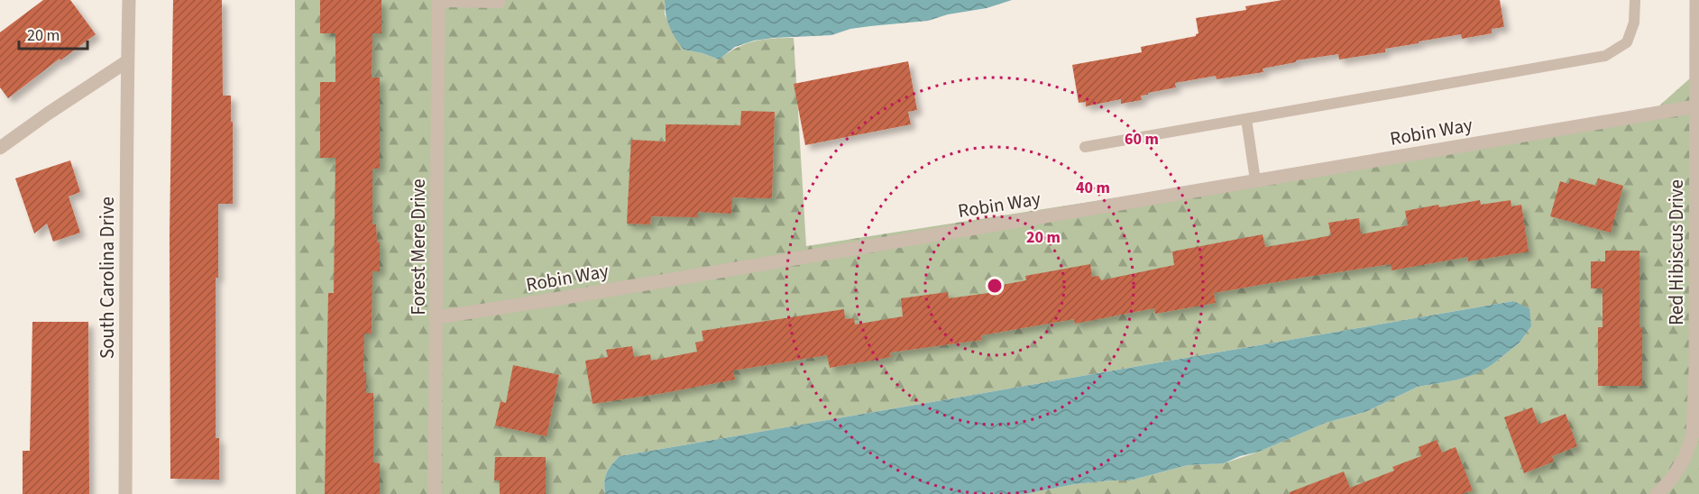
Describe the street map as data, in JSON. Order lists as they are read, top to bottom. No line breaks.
{"streets":{"street":["Robin Way","Forest Mere Drive","Red Hibiscus Drive","South Carolina Drive"]},"crossings":[["Robin Way","Forest Mere Drive"],["Robin Way","Red Hibiscus Drive"]],"scale_bar":"20 m","rings":["60 m","40 m","20 m"]}
